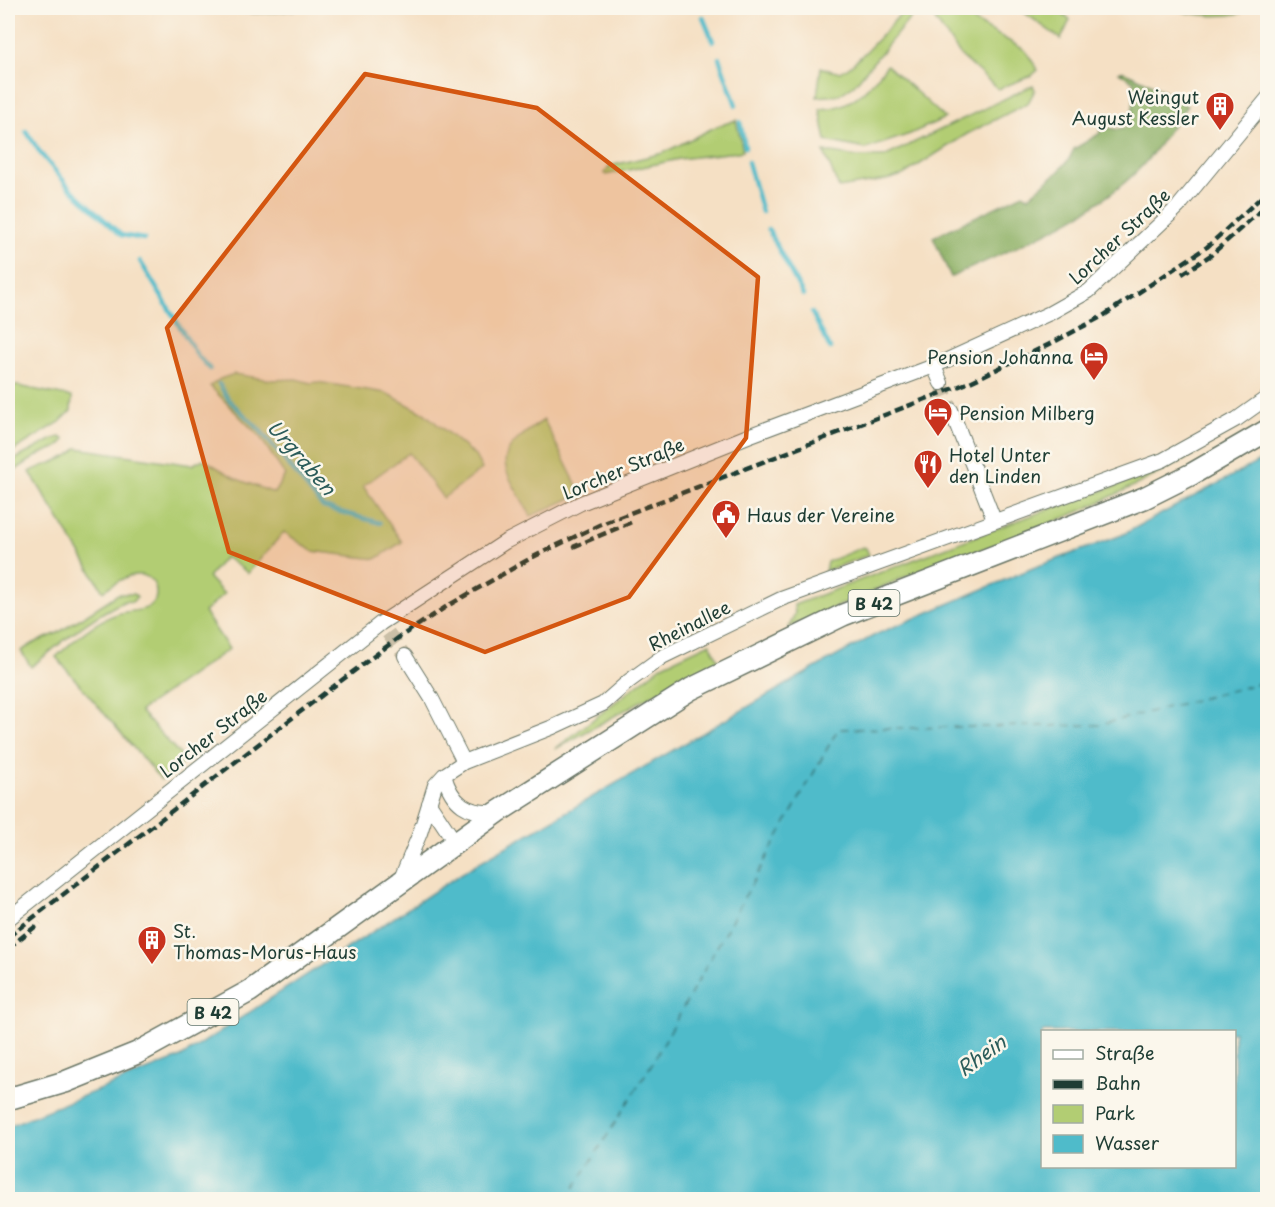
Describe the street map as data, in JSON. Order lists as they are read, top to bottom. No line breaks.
{"streets":{"main road":["B 42"],"street":["Lorcher Straße","Rheinallee"]},"crossings":[["B 42","Rheinallee"]],"water":["Urgraben","Rhein"],"places":{"building":["Weingut August Kessler","St. Thomas-Morus-Haus"],"hotel":["Pension Johanna","Pension Milberg"],"restaurant":["Hotel Unter den Linden"],"public building":["Haus der Vereine"]},"legend":["Straße","Bahn","Park","Wasser"]}
